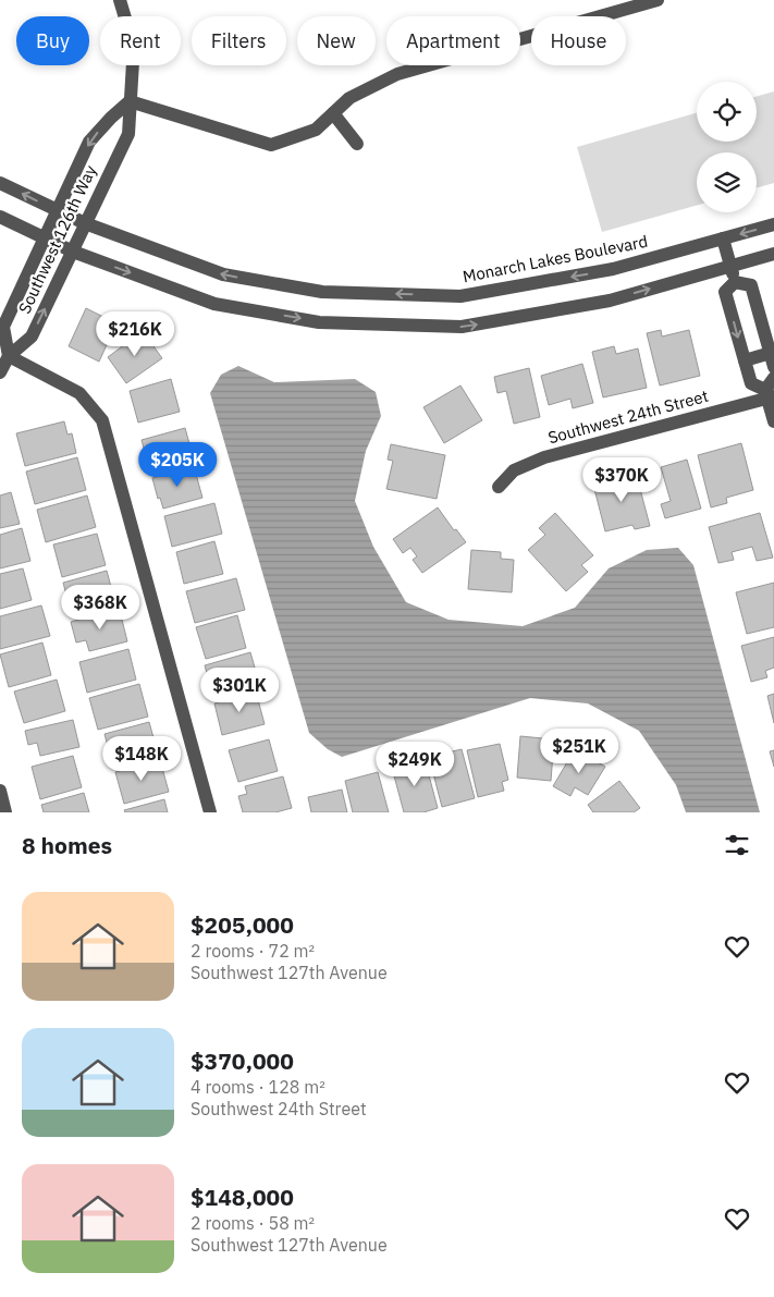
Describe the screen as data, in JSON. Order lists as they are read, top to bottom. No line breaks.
{"streets":{"street":["Southwest 126th Way","Monarch Lakes Boulevard","Southwest 24th Street"]},"crossings":[["Southwest 126th Way","Monarch Lakes Boulevard"]],"page":{"chip":["Buy","Rent","Filters","New","Apartment","House"],"price":["$216K","$205K","$370K","$368K","$301K","$251K","$148K","$249K"],"heading":"8 homes","list":[{"name":"$205,000","note":"2 rooms · 72 m² · Southwest 127th Avenue"},{"name":"$370,000","note":"4 rooms · 128 m² · Southwest 24th Street"},{"name":"$148,000","note":"2 rooms · 58 m² · Southwest 127th Avenue"}]}}
